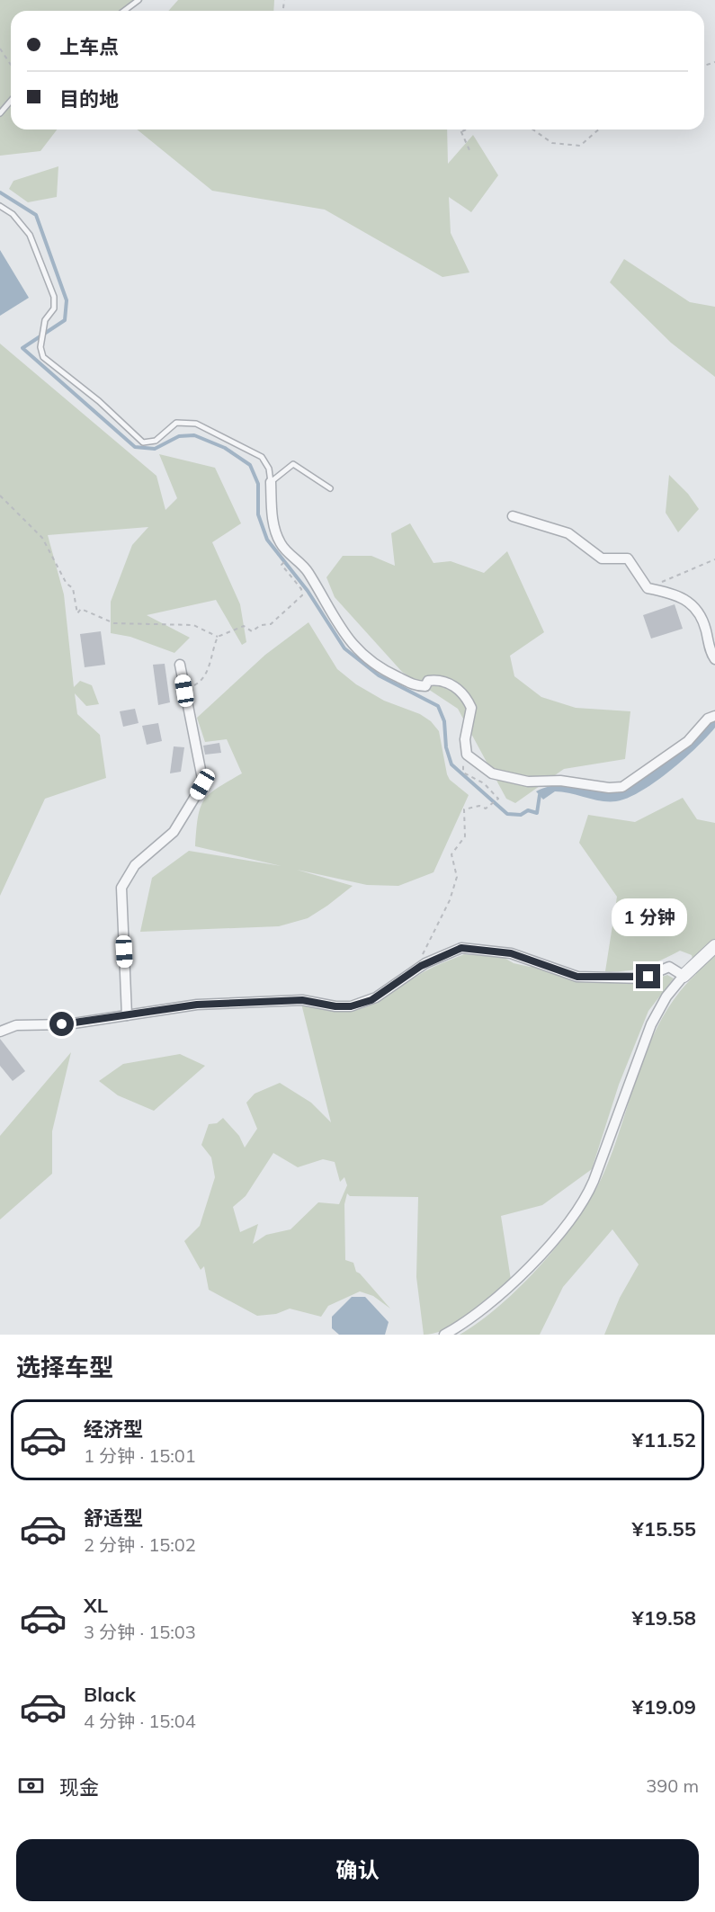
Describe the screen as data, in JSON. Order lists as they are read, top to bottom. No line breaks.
{"page":{"banner":["上车点","目的地"],"bubble":"1 分钟","heading":"选择车型","list":[{"name":"经济型","note":"1 分钟 · 15:01","value":"¥11.52"},{"name":"舒适型","note":"2 分钟 · 15:02","value":"¥15.55"},{"name":"XL","note":"3 分钟 · 15:03","value":"¥19.58"},{"name":"Black","note":"4 分钟 · 15:04","value":"¥19.09"}],"pay":["现金","390 m"],"buttons":"确认"}}
